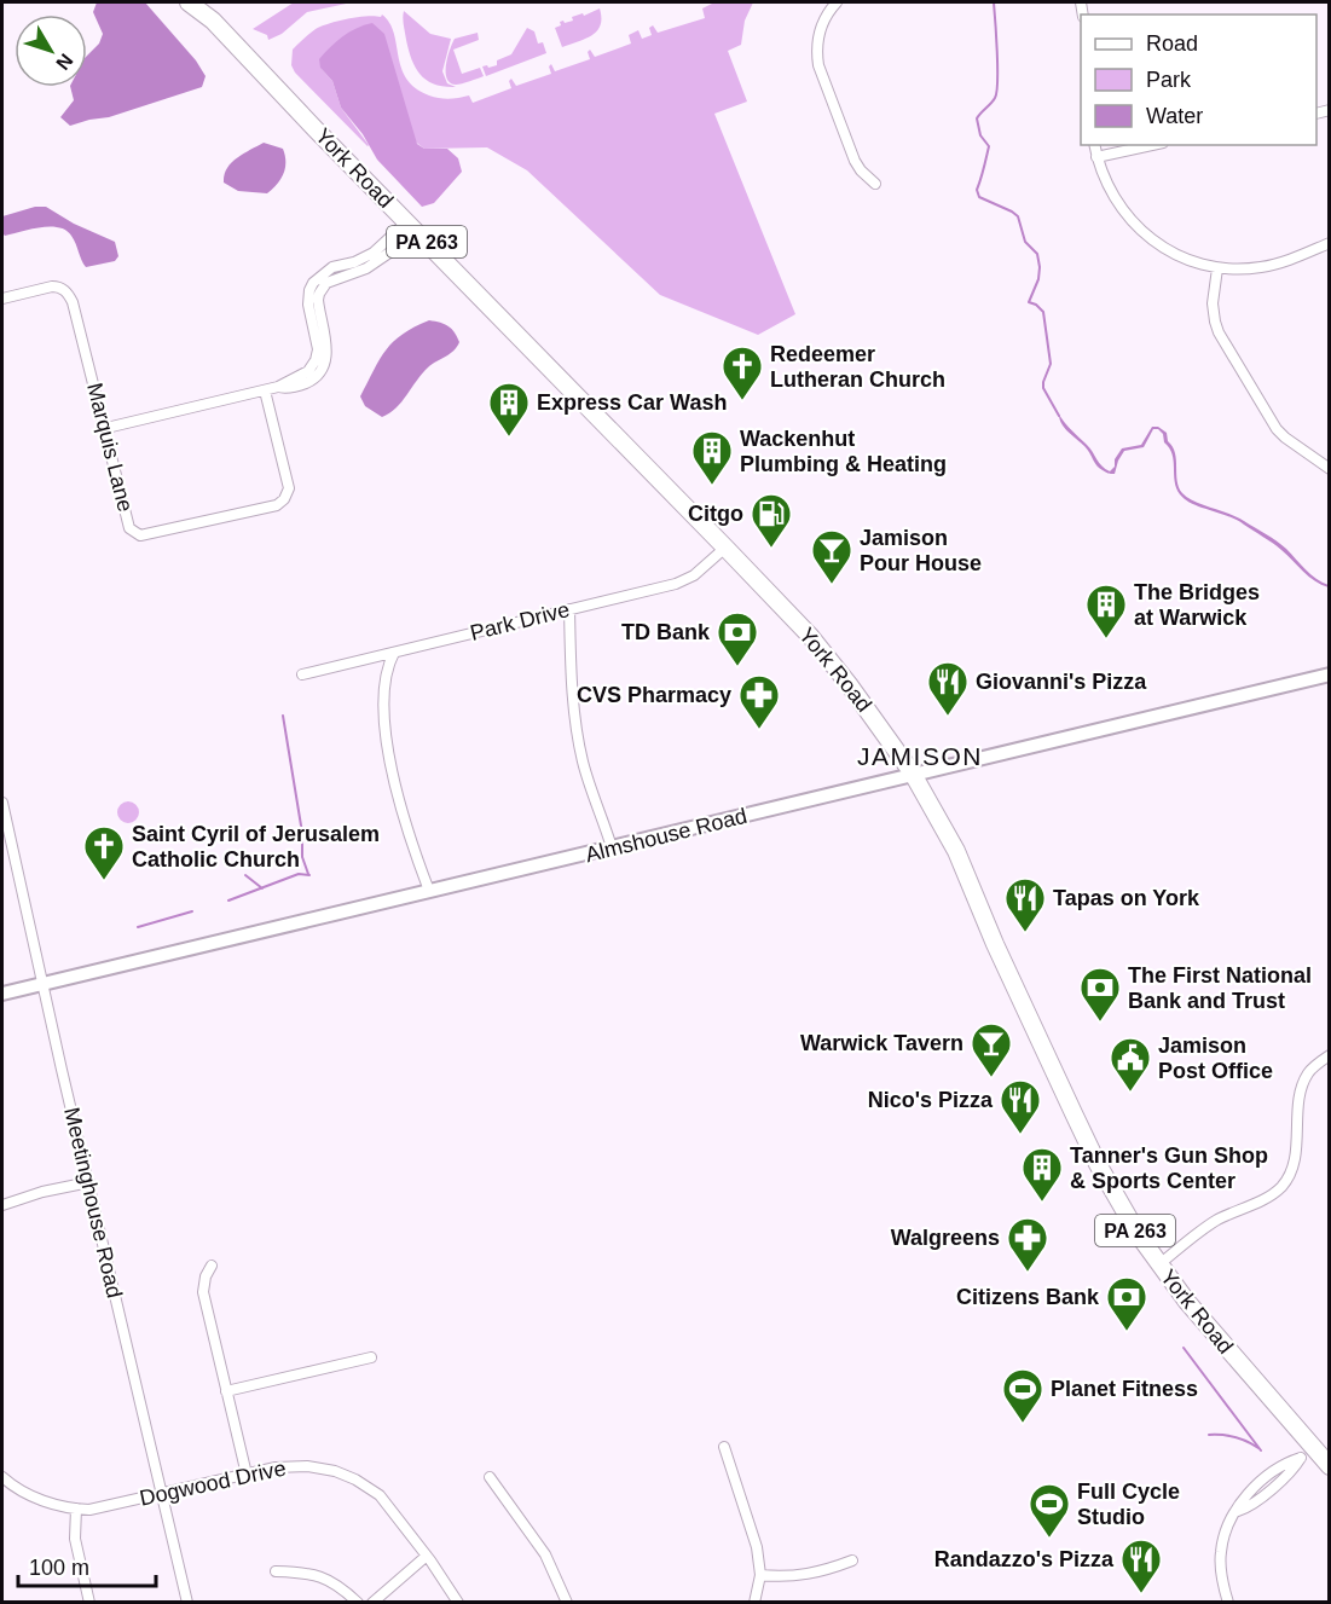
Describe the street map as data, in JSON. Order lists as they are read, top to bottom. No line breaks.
{"streets":{"highway":["York Road","PA 263"],"main road":["Almshouse Road"],"street":["Marquis Lane","Park Drive","Meetinghouse Road","Dogwood Drive"]},"crossings":[["York Road","Park Drive"],["York Road","Almshouse Road"],["Almshouse Road","Meetinghouse Road"],["Meetinghouse Road","Dogwood Drive"]],"districts":["JAMISON"],"places":{"church":["Redeemer Lutheran Church","Saint Cyril of Jerusalem Catholic Church"],"building":["Express Car Wash","Wackenhut Plumbing & Heating","The Bridges at Warwick","Tanner's Gun Shop & Sports Center"],"fuel station":["Citgo"],"bar":["Jamison Pour House","Warwick Tavern"],"bank":["TD Bank","The First National Bank and Trust","Citizens Bank"],"restaurant":["Giovanni's Pizza","Tapas on York","Nico's Pizza","Randazzo's Pizza"],"pharmacy":["CVS Pharmacy","Walgreens"],"public building":["Jamison Post Office"],"sports":["Planet Fitness","Full Cycle Studio"]},"legend":["Road","Park","Water"],"scale_bar":"100 m","north":"bottom right"}
